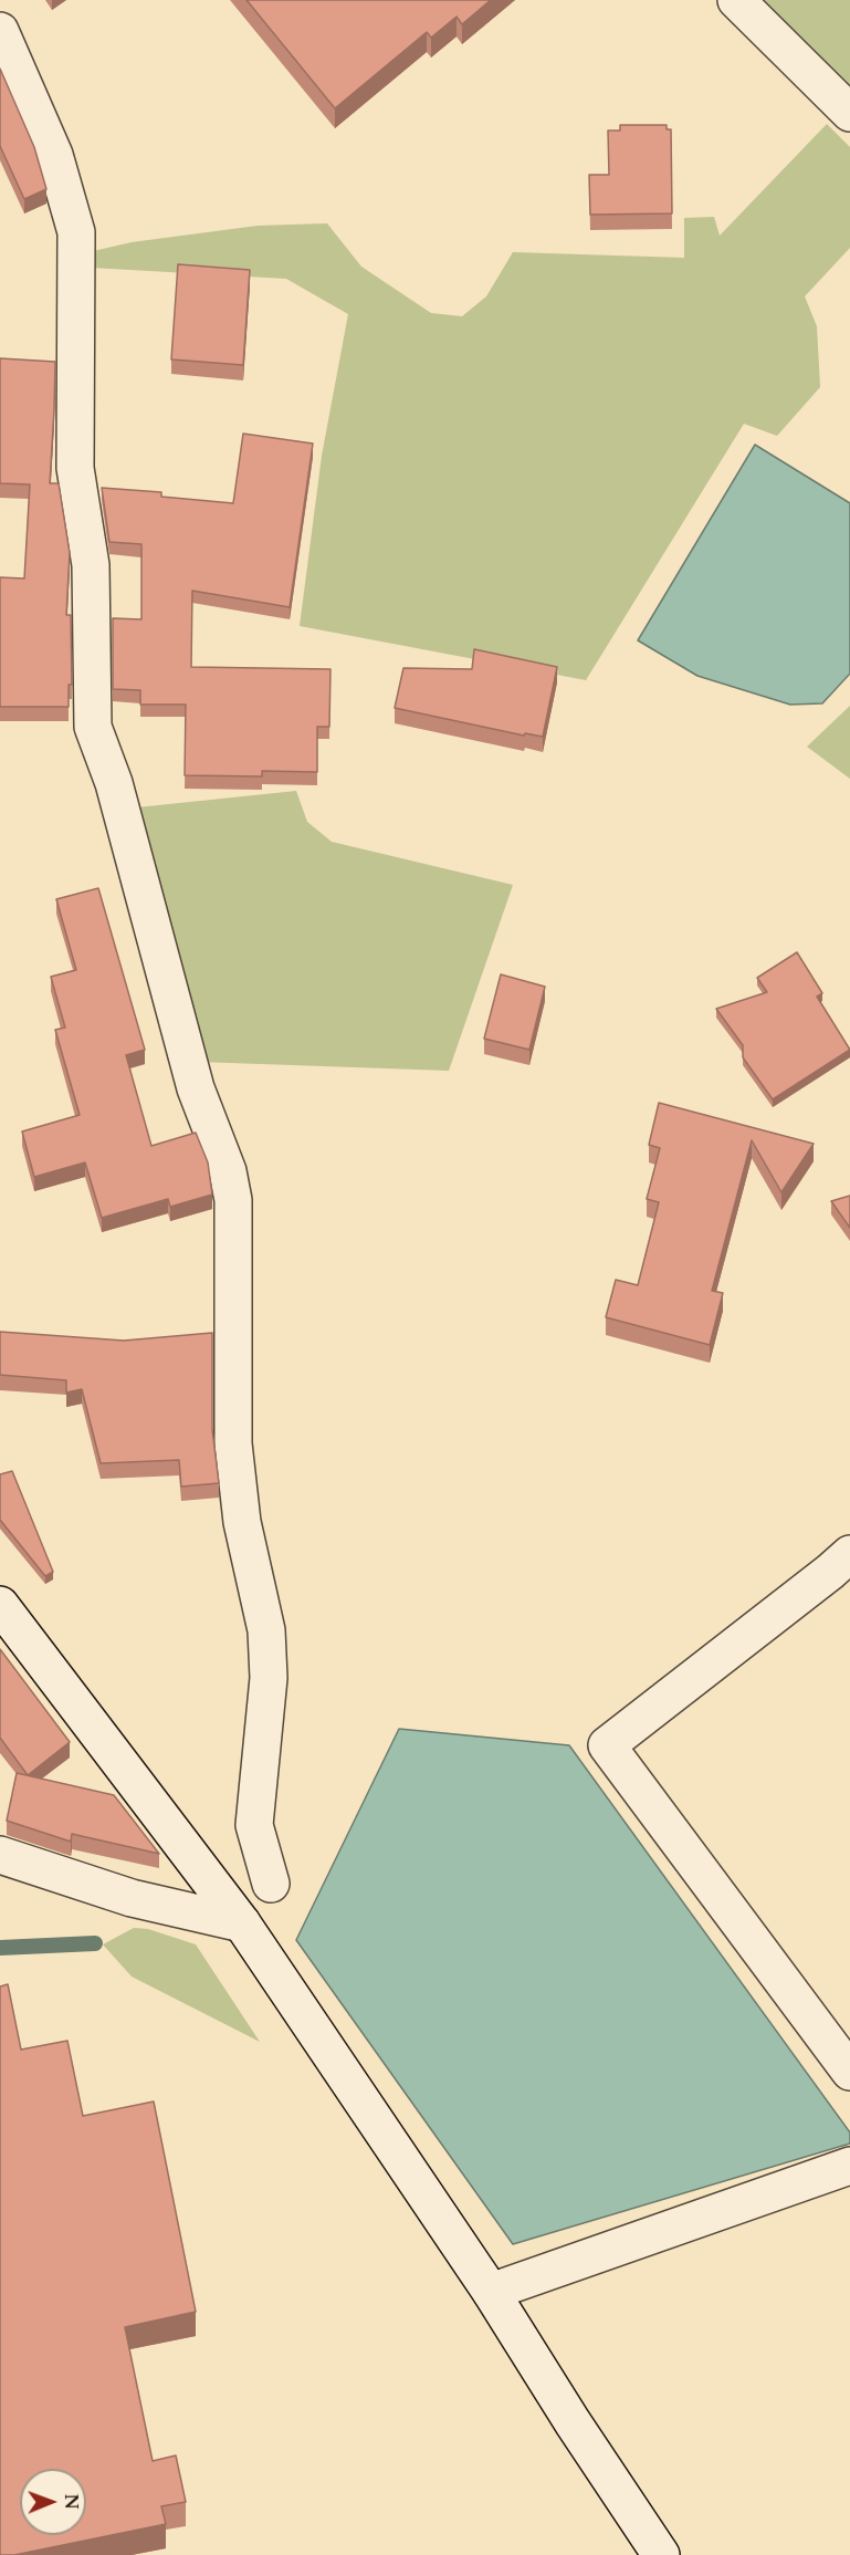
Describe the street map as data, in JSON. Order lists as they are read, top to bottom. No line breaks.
{"north":"right"}
